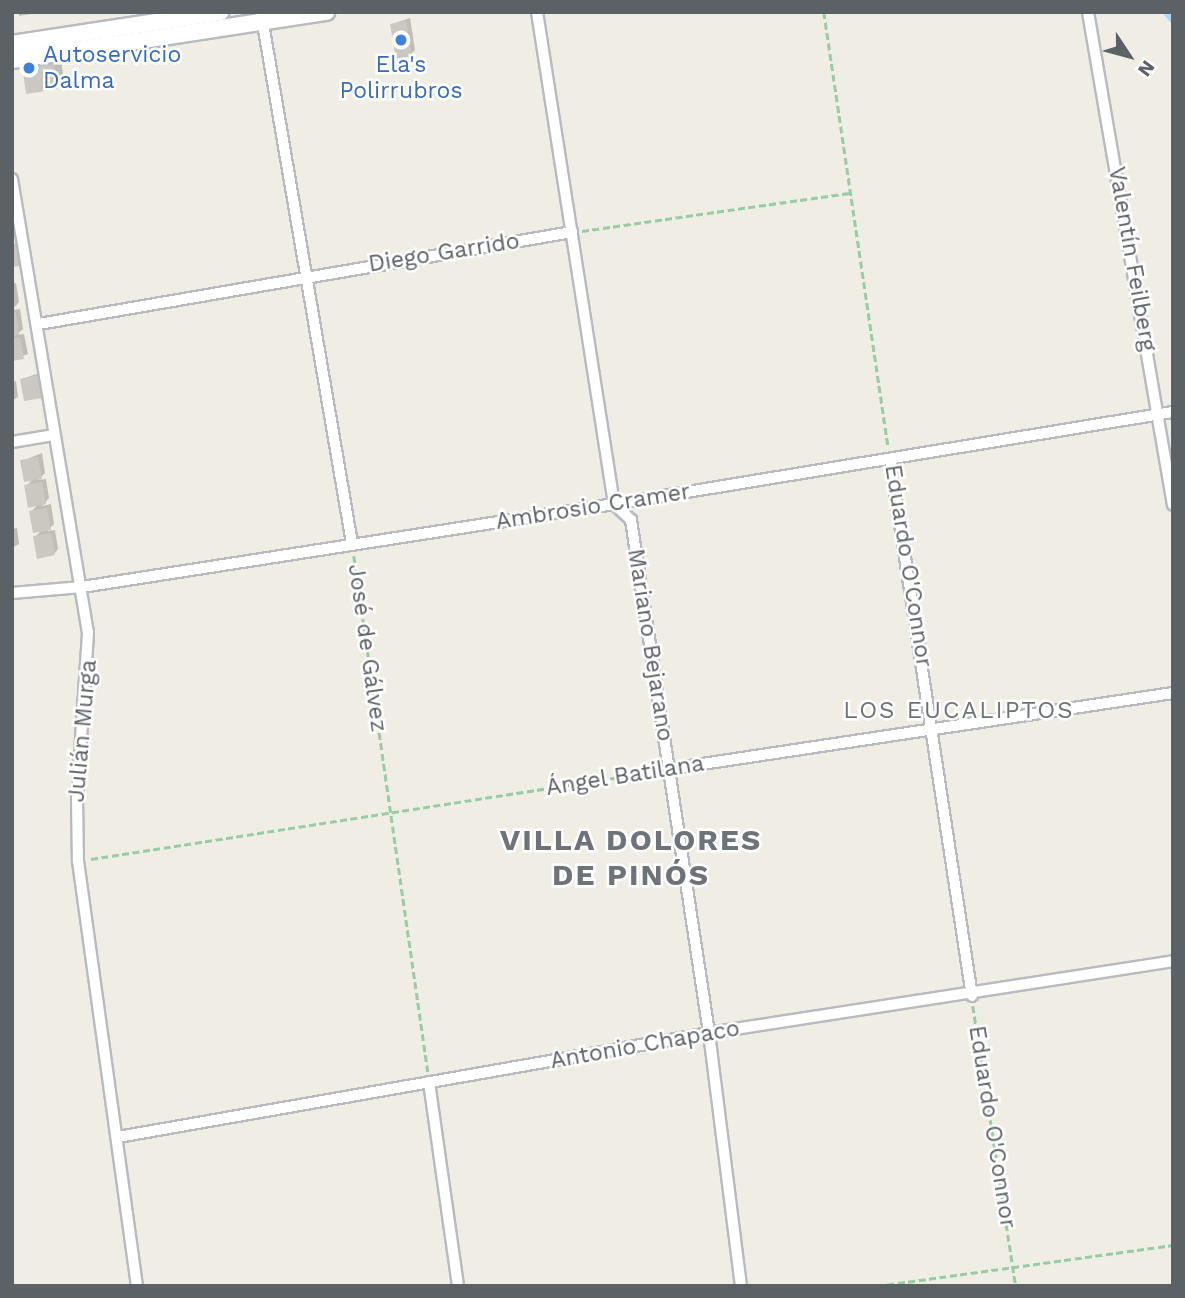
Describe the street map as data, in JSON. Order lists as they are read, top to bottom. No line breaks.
{"streets":{"street":["Diego Garrido","Valentín Feilberg","Ambrosio Cramer","Eduardo O'Connor","Mariano Bejarano","José de Gálvez","Julián Murga","Ángel Batilana","Antonio Chapaco"]},"crossings":[["Diego Garrido","Mariano Bejarano"],["Diego Garrido","José de Gálvez"],["Diego Garrido","Julián Murga"],["Valentín Feilberg","Ambrosio Cramer"],["Ambrosio Cramer","Eduardo O'Connor"],["Ambrosio Cramer","Mariano Bejarano"],["Ambrosio Cramer","José de Gálvez"],["Ambrosio Cramer","Julián Murga"],["Eduardo O'Connor","Ángel Batilana"],["Eduardo O'Connor","Antonio Chapaco"],["Mariano Bejarano","Ángel Batilana"],["Mariano Bejarano","Antonio Chapaco"],["José de Gálvez","Ángel Batilana"],["José de Gálvez","Antonio Chapaco"],["Julián Murga","Ángel Batilana"],["Julián Murga","Antonio Chapaco"]],"districts":["LOS EUCALIPTOS","VILLA DOLORES DE PINÓS"],"places":["Ela's Polirrubros","Autoservicio Dalma"],"north":"bottom right"}
